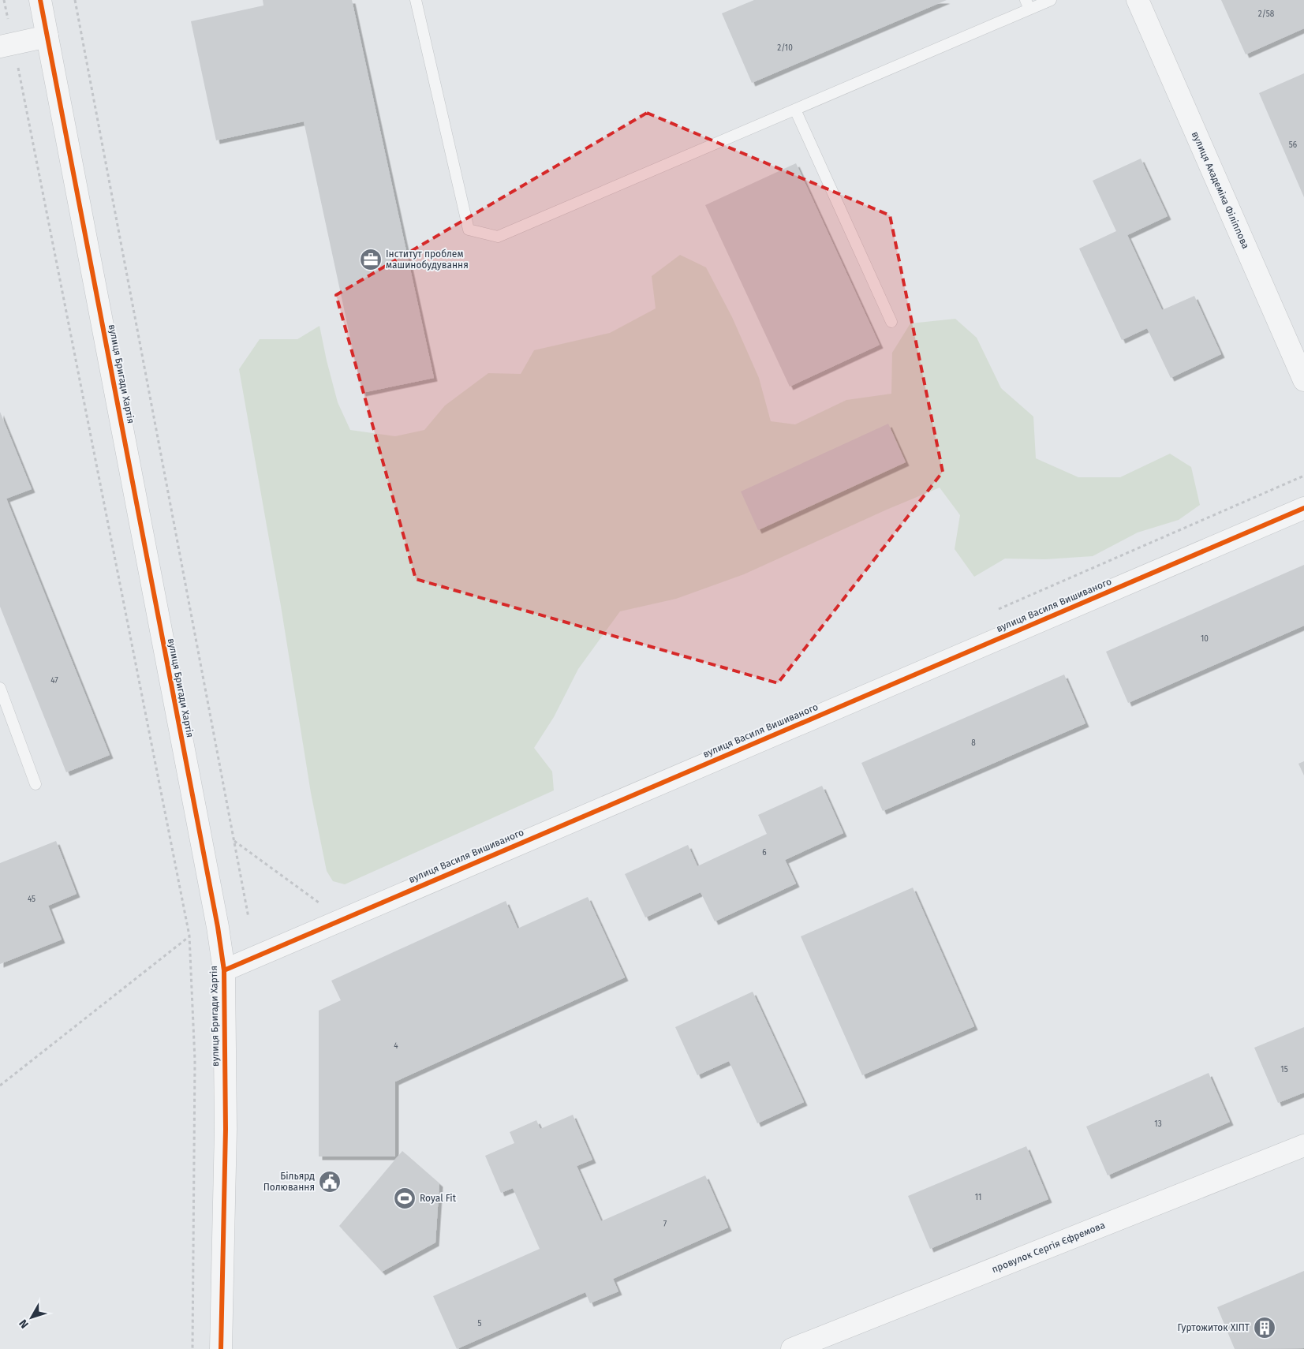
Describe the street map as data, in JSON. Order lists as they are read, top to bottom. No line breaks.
{"streets":{"street":["вулиця Академіка Філіппова","вулиця Бригади Хартія","вулиця Василя Вишиваного","провулок Сергія Єфремова"]},"crossings":[["вулиця Бригади Хартія","вулиця Василя Вишиваного"]],"places":{"office":["Інститут проблем машинобудування"],"public building":["Більярд Полювання"],"sports":["Royal Fit"],"building":["Гуртожиток ХІПТ"]},"house_numbers":["2/58","2/10","56","10","47","8","6","45","4","15","13","11","7","5"],"north":"bottom left"}
